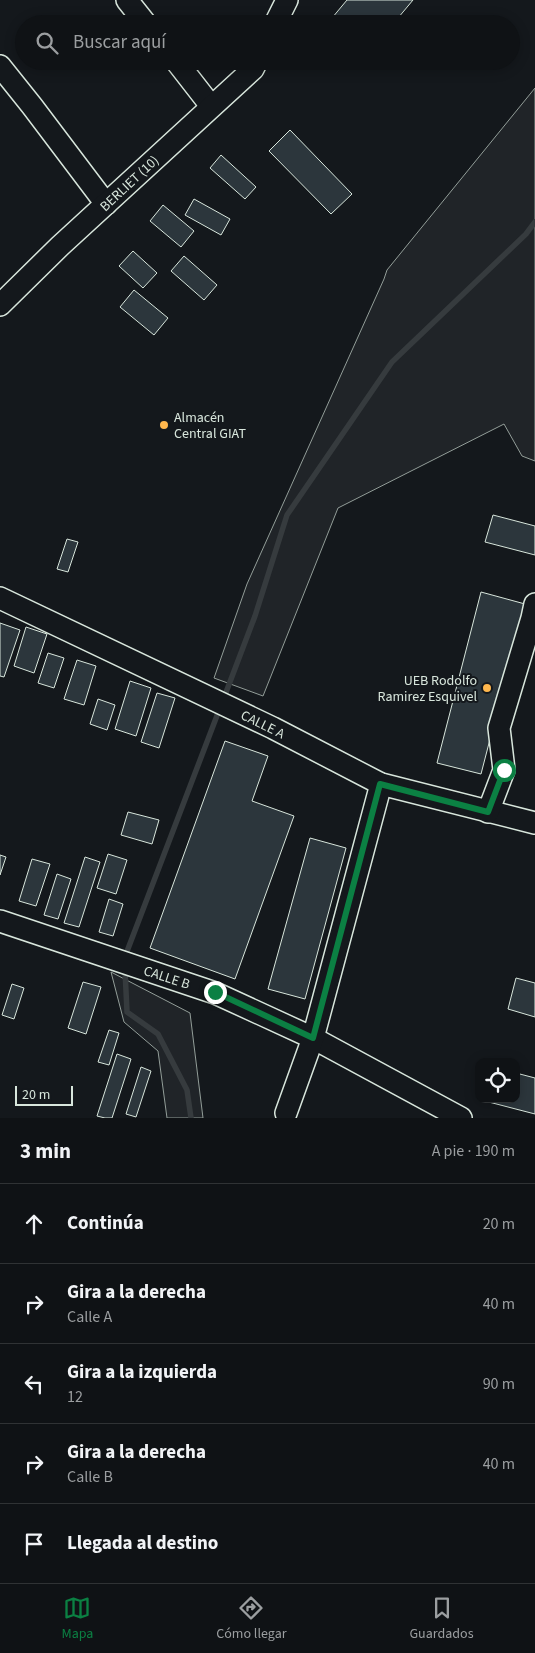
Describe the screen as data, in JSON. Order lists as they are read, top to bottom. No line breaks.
{"streets":{"street":["BERLIET (10)","CALLE A","CALLE B"]},"places":["Almacén Central GIAT","UEB Rodolfo Ramirez Esquivel"],"scale_bar":"20 m","page":{"search":"Buscar aquí","scale":"20 m","heading":["3 min","A pie · 190 m"],"list":[["Continúa","20 m"],["Gira a la derecha","Calle A","40 m"],["Gira a la izquierda","12","90 m"],["Gira a la derecha","Calle B","40 m"],"Llegada al destino"],"nav":["Mapa","Cómo llegar","Guardados"]}}
